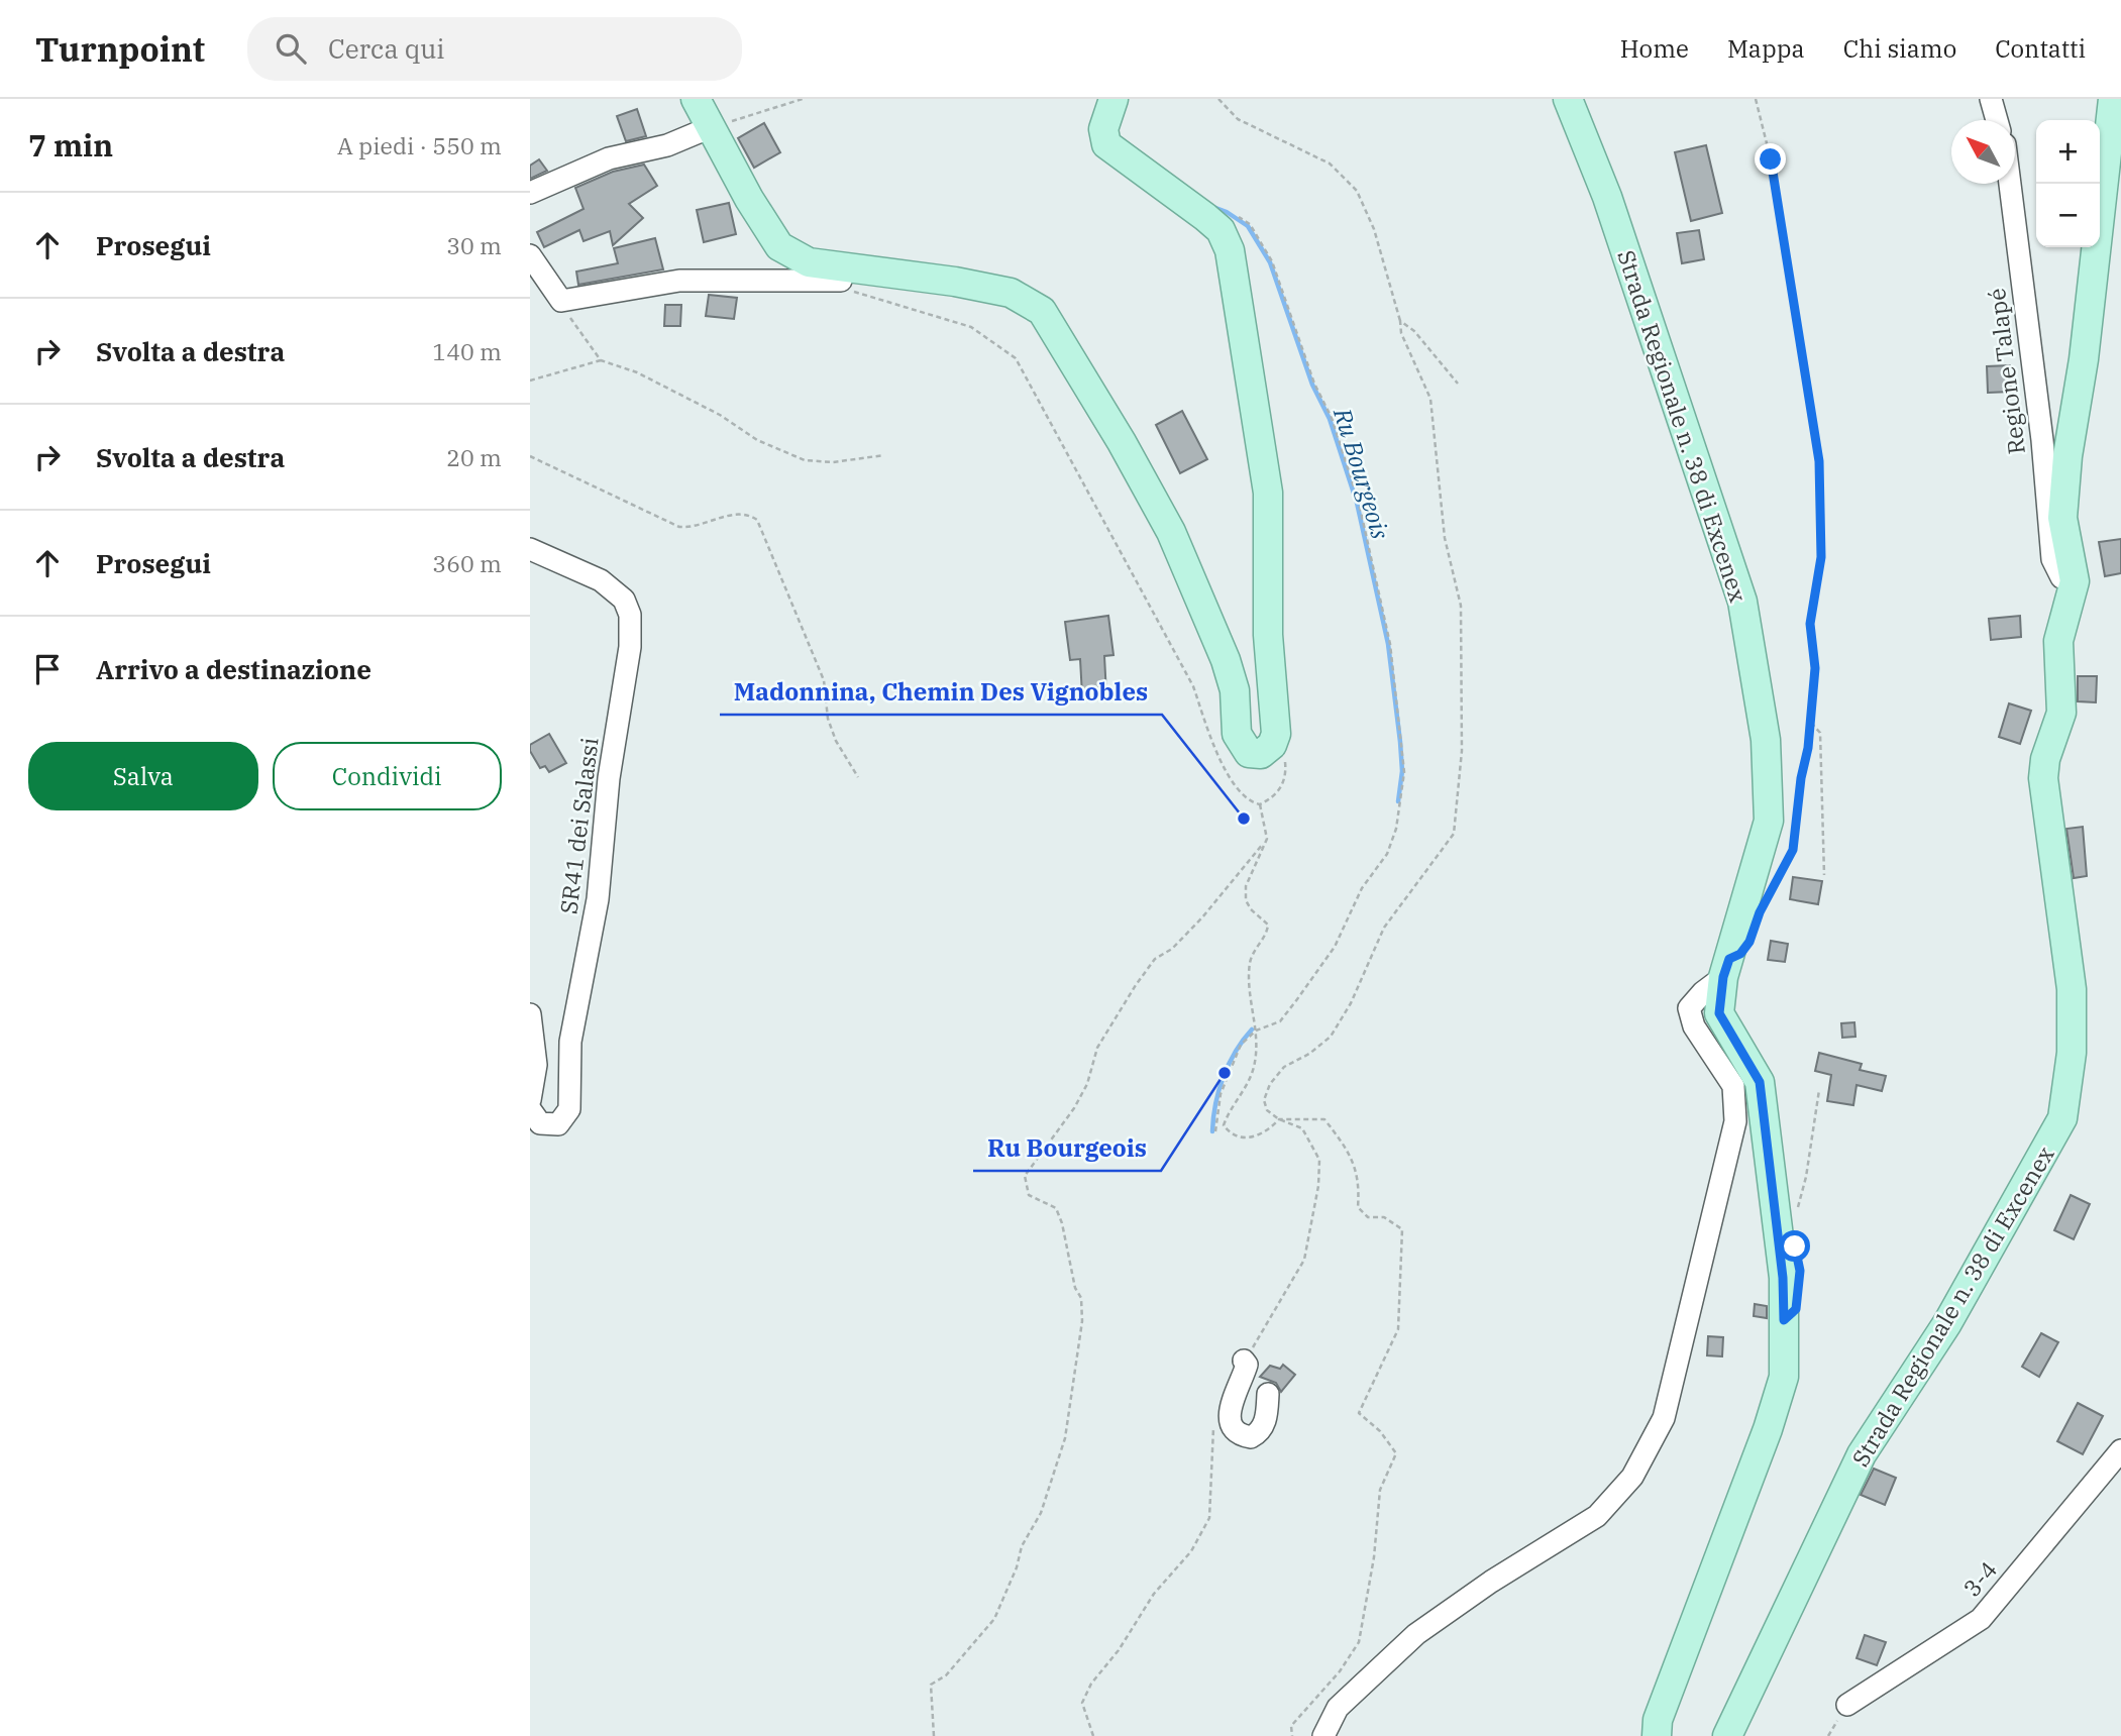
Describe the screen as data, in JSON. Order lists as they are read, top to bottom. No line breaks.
{"streets":{"main road":["Strada Regionale n. 38 di Excenex"],"street":["Regione Talapé","SR41 dei Salassi","3-4"]},"crossings":[["Regione Talapé","Strada Regionale n. 38 di Excenex"]],"water":["Ru Bourgeois"],"places":["Madonnina, Chemin Des Vignobles","Ru Bourgeois"],"north":"top left","page":{"header":"Turnpoint","search":"Cerca qui","nav":["Home","Mappa","Chi siamo","Contatti"],"heading":["7 min","A piedi · 550 m"],"map_buttons":["+","−"],"list":[["Prosegui","30 m"],["Svolta a destra","140 m"],["Svolta a destra","20 m"],["Prosegui","360 m"],"Arrivo a destinazione"],"buttons":["Salva","Condividi"]}}
